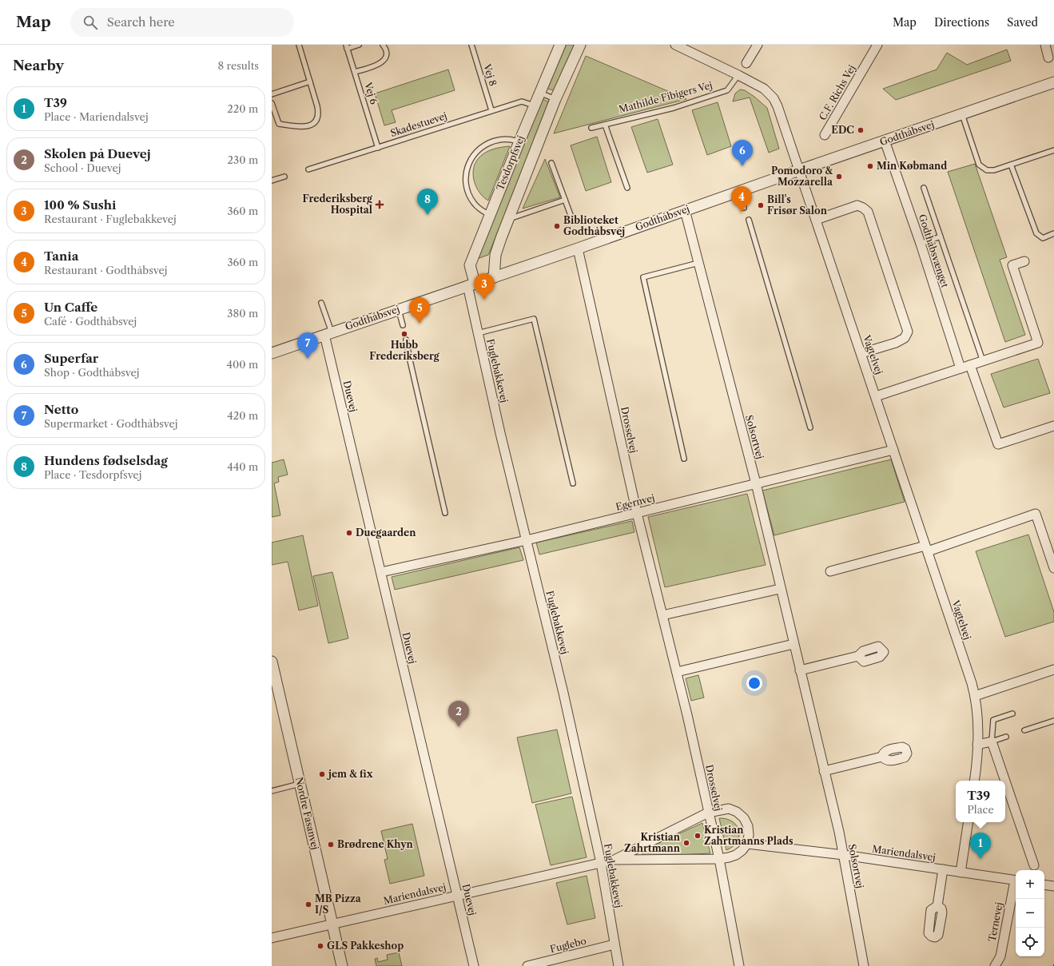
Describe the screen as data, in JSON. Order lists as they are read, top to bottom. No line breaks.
{"streets":{"street":["C.F. Richs Vej","Godthåbsvej","Tesdorpfsvej","Godthåbsvænget","Vagtelvej","Fuglebakkevej","Duevej","Drosselvej","Solsortvej","Egernvej","Nordre Fasanvej","Mariendalsvej","Ternevej","Fuglebo"],"lane":["Vej 8","Vej 6","Mathilde Fibigers Vej","Skadestuevej"]},"crossings":[["Vej 8","Skadestuevej"],["Vej 6","Skadestuevej"],["Skadestuevej","Tesdorpfsvej"],["Godthåbsvej","Tesdorpfsvej"],["Godthåbsvej","Godthåbsvænget"],["Godthåbsvej","Vagtelvej"],["Godthåbsvej","Fuglebakkevej"],["Godthåbsvej","Duevej"],["Godthåbsvej","Drosselvej"],["Godthåbsvej","Solsortvej"],["Tesdorpfsvej","Fuglebakkevej"],["Vagtelvej","Egernvej"],["Fuglebakkevej","Egernvej"],["Fuglebakkevej","Mariendalsvej"],["Fuglebakkevej","Fuglebo"],["Duevej","Egernvej"],["Duevej","Mariendalsvej"],["Drosselvej","Egernvej"],["Solsortvej","Egernvej"],["Solsortvej","Mariendalsvej"],["Nordre Fasanvej","Mariendalsvej"]],"places":{"other":["EDC","Min Købmand","Pomodoro & Mozzarella","Bill's Frisør Salon","Biblioteket Godthåbsvej","Hubb Frederiksberg","Duegaarden","jem & fix","Kristian Zahrtmanns Plads","Kristian Zahrtmann","Brødrene Khyn","MB Pizza I/S","GLS Pakkeshop"],"health":["Frederiksberg Hospital"]},"page":{"header":"Map","search":"Search here","nav":["Map","Directions","Saved"],"heading":["Nearby","8 results"],"list":[{"mark":"1","name":"T39","note":"Place · Mariendalsvej","value":"220 m"},{"mark":"2","name":"Skolen på Duevej","note":"School · Duevej","value":"230 m"},{"mark":"3","name":"100 % Sushi","note":"Restaurant · Fuglebakkevej","value":"360 m"},{"mark":"4","name":"Tania","note":"Restaurant · Godthåbsvej","value":"360 m"},{"mark":"5","name":"Un Caffe","note":"Café · Godthåbsvej","value":"380 m"},{"mark":"6","name":"Superfar","note":"Shop · Godthåbsvej","value":"400 m"},{"mark":"7","name":"Netto","note":"Supermarket · Godthåbsvej","value":"420 m"},{"mark":"8","name":"Hundens fødselsdag","note":"Place · Tesdorpfsvej","value":"440 m"}],"pins":["6","4","8","3","5","7","2","1"],"popup":["T39","Place"],"map_buttons":["+","−"]}}
